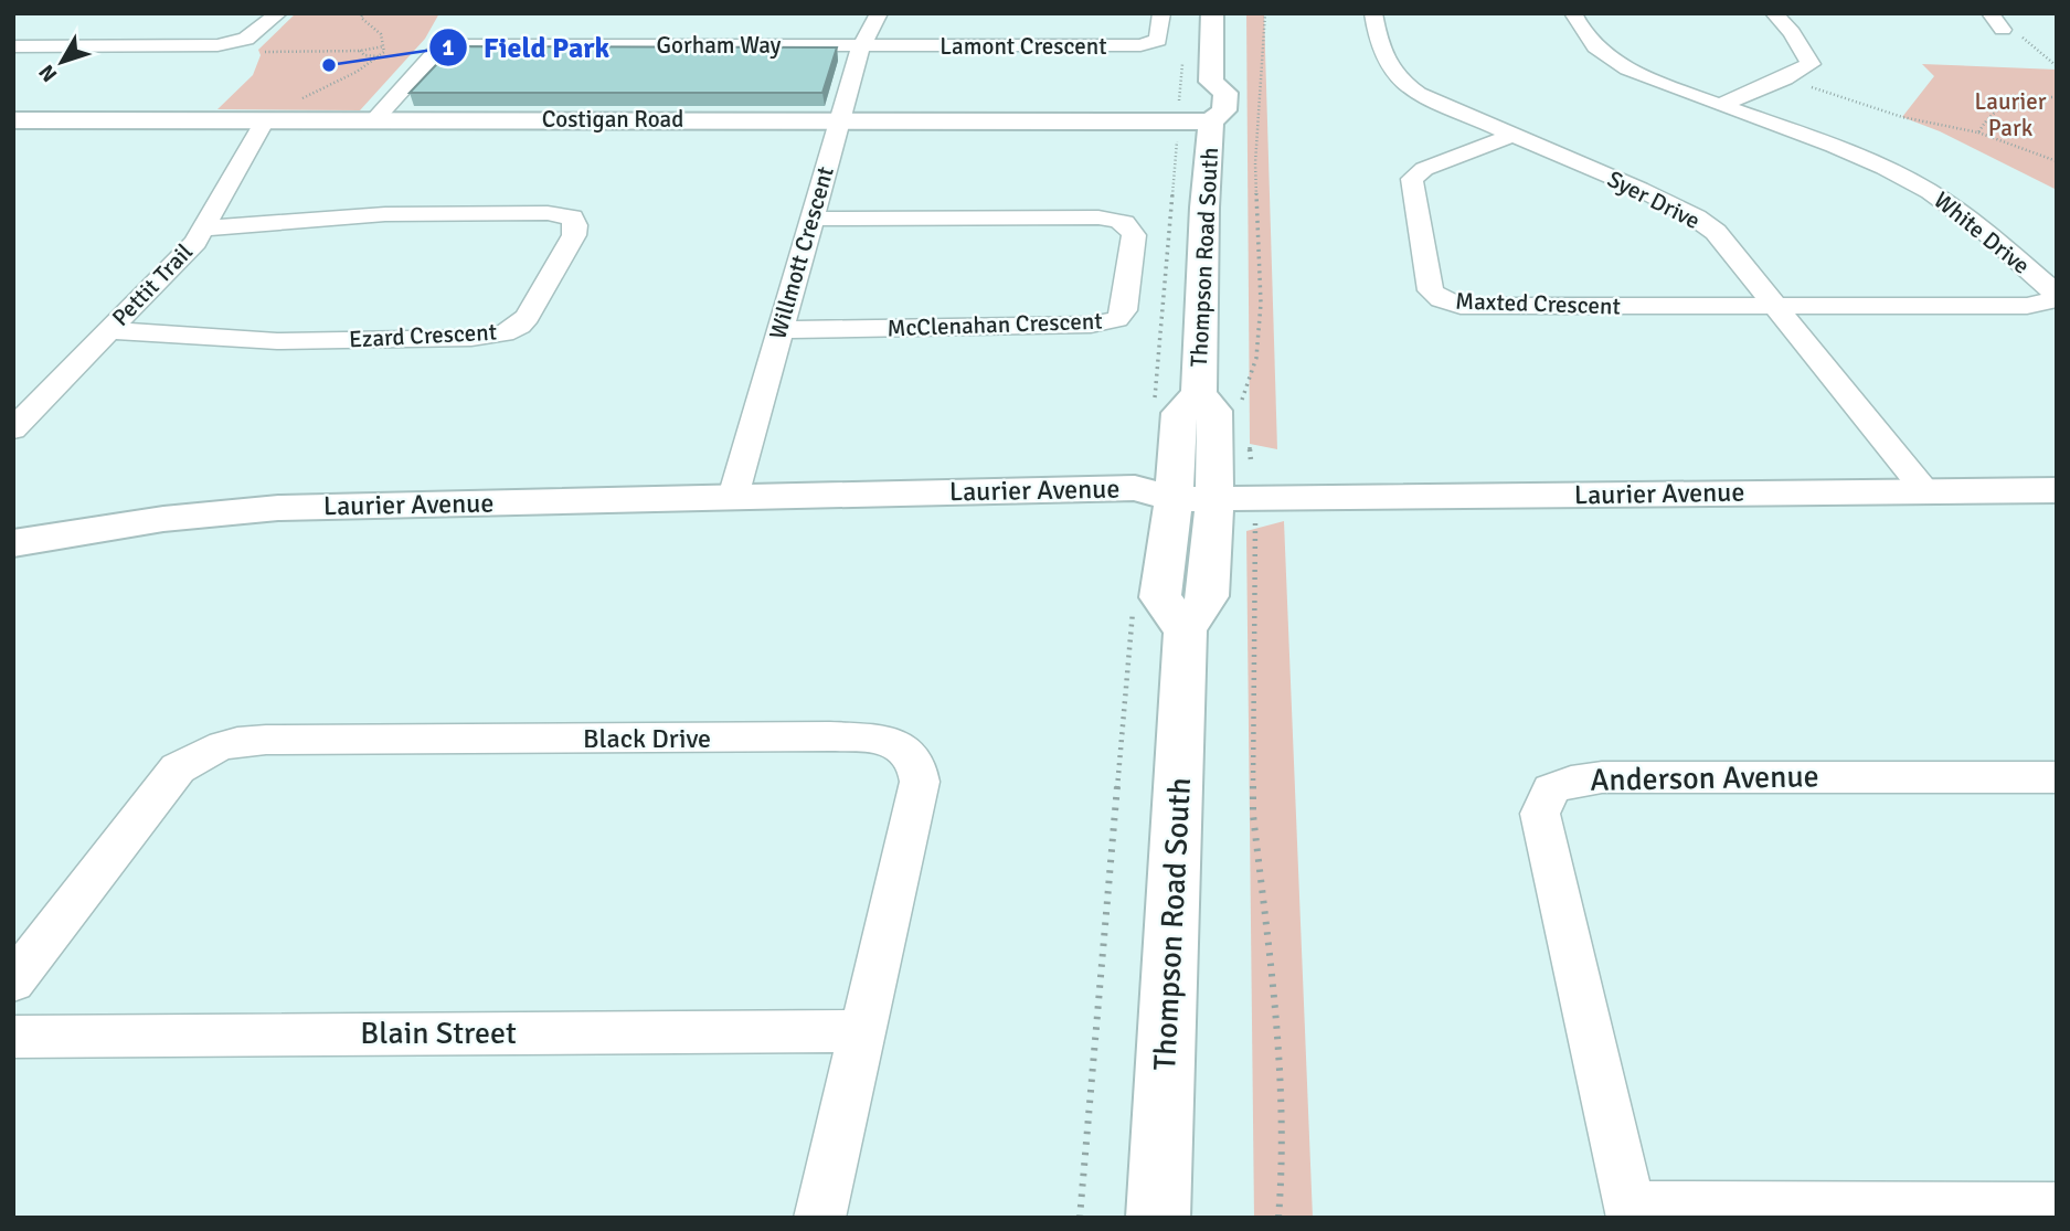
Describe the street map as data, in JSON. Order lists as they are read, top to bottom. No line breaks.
{"streets":{"street":["Gorham Way","Lamont Crescent","Costigan Road","Syer Drive","White Drive","Willmott Crescent","Thompson Road South","Pettit Trail","Maxted Crescent","McClenahan Crescent","Ezard Crescent","Laurier Avenue","Black Drive","Anderson Avenue","Blain Street"]},"crossings":[["Gorham Way","Lamont Crescent"],["Gorham Way","Costigan Road"],["Gorham Way","Willmott Crescent"],["Lamont Crescent","Willmott Crescent"],["Costigan Road","Willmott Crescent"],["Costigan Road","Thompson Road South"],["Costigan Road","Pettit Trail"],["Syer Drive","White Drive"],["Syer Drive","Maxted Crescent"],["Syer Drive","Laurier Avenue"],["White Drive","Maxted Crescent"],["Willmott Crescent","McClenahan Crescent"],["Willmott Crescent","Laurier Avenue"],["Thompson Road South","Laurier Avenue"],["Pettit Trail","Ezard Crescent"],["Black Drive","Blain Street"]],"parks":["Laurier Park"],"places":["Field Park"],"north":"bottom left"}
